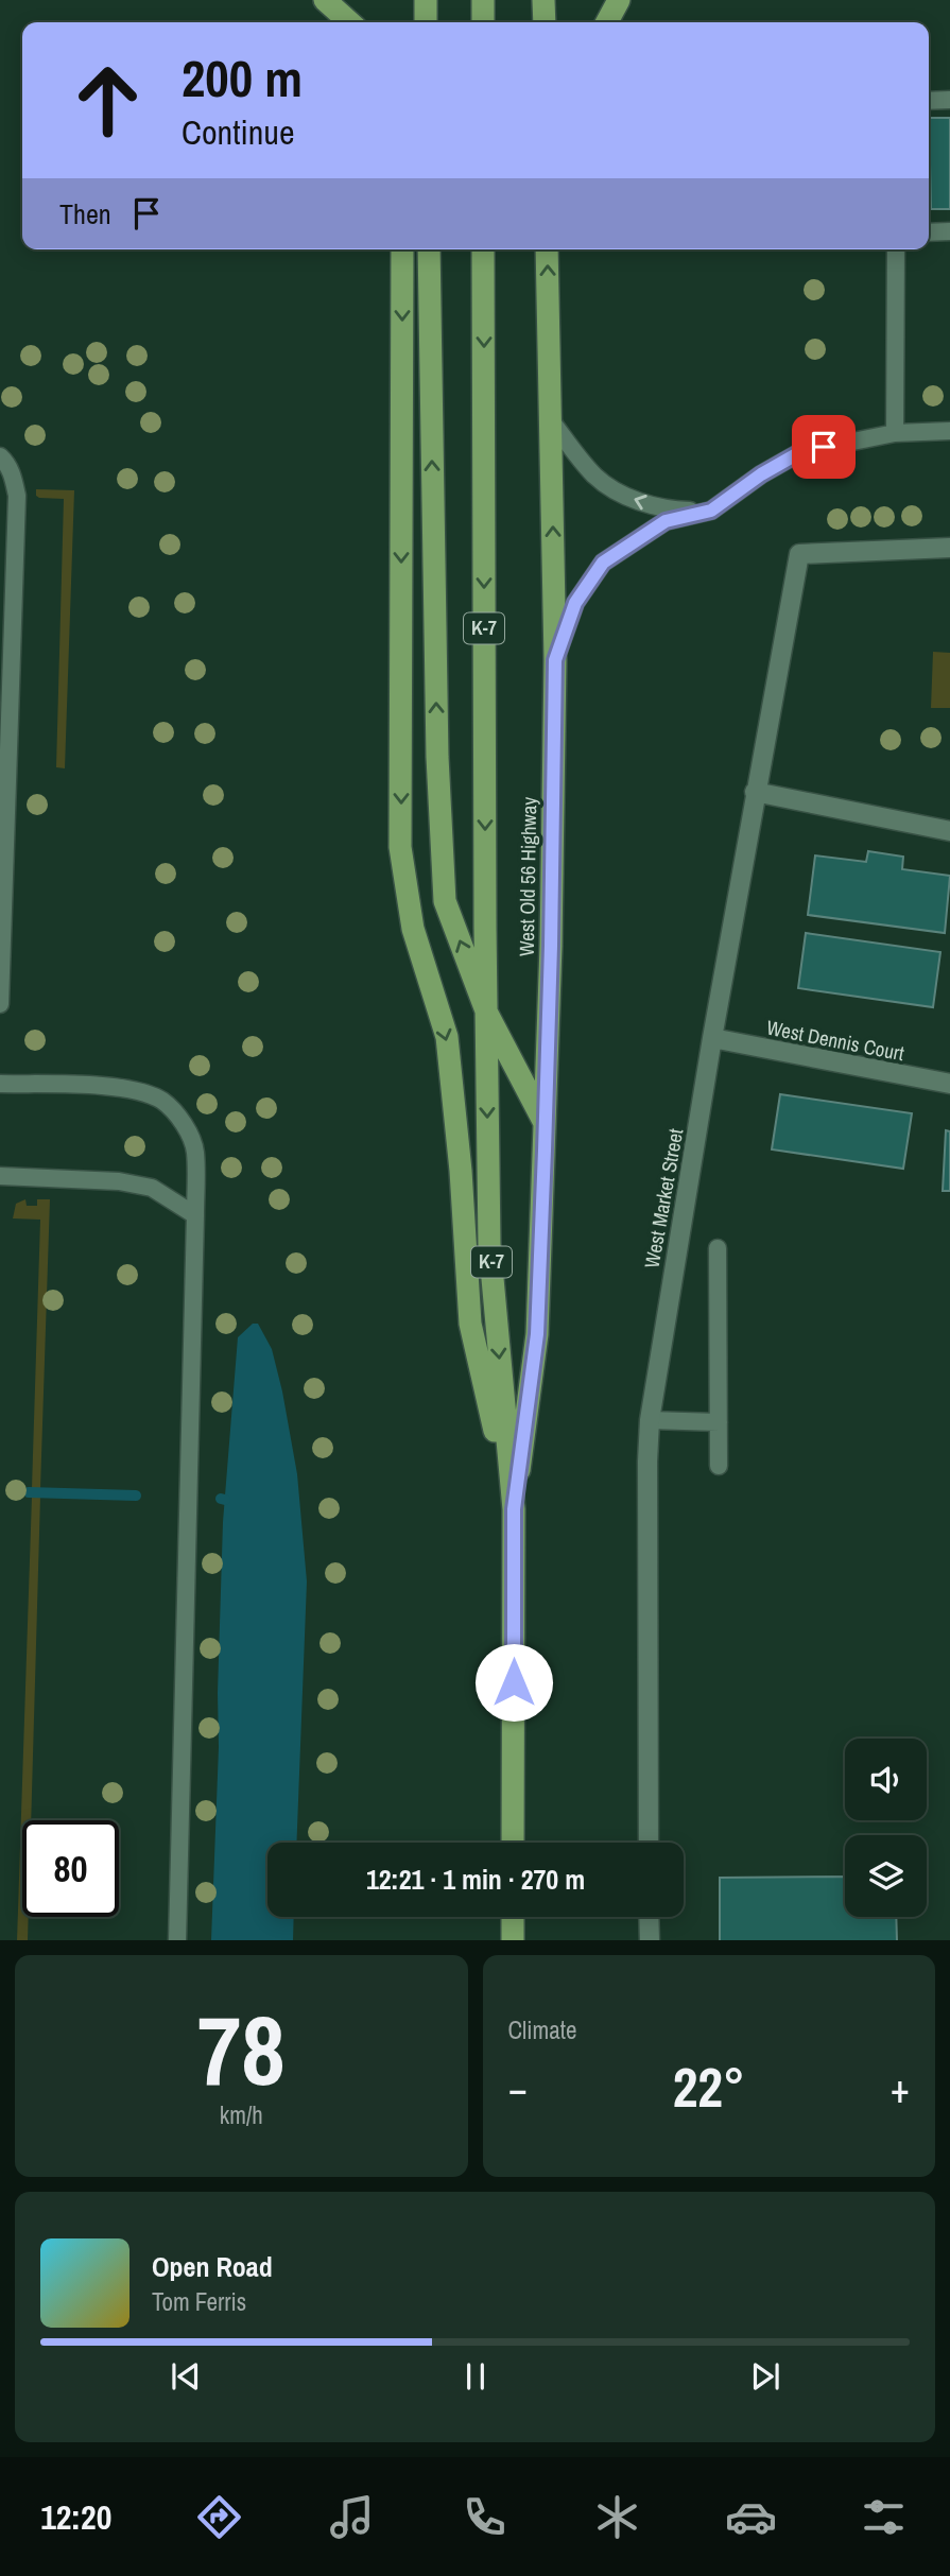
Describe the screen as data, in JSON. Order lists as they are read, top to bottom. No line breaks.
{"streets":{"highway":["K-7","West Old 56 Highway"],"street":["West Dennis Court","West Market Street"]},"crossings":[["West Dennis Court","West Market Street"]],"page":{"turn":["200 m","Continue"],"then":"Then","limit":"80","trip":"12:21 · 1 min · 270 m","tile":[["78","km/h"],"Climate"],"heat":["−","22°","+"],"song":["Open Road","Tom Ferris"],"tabs":"12:20"}}
